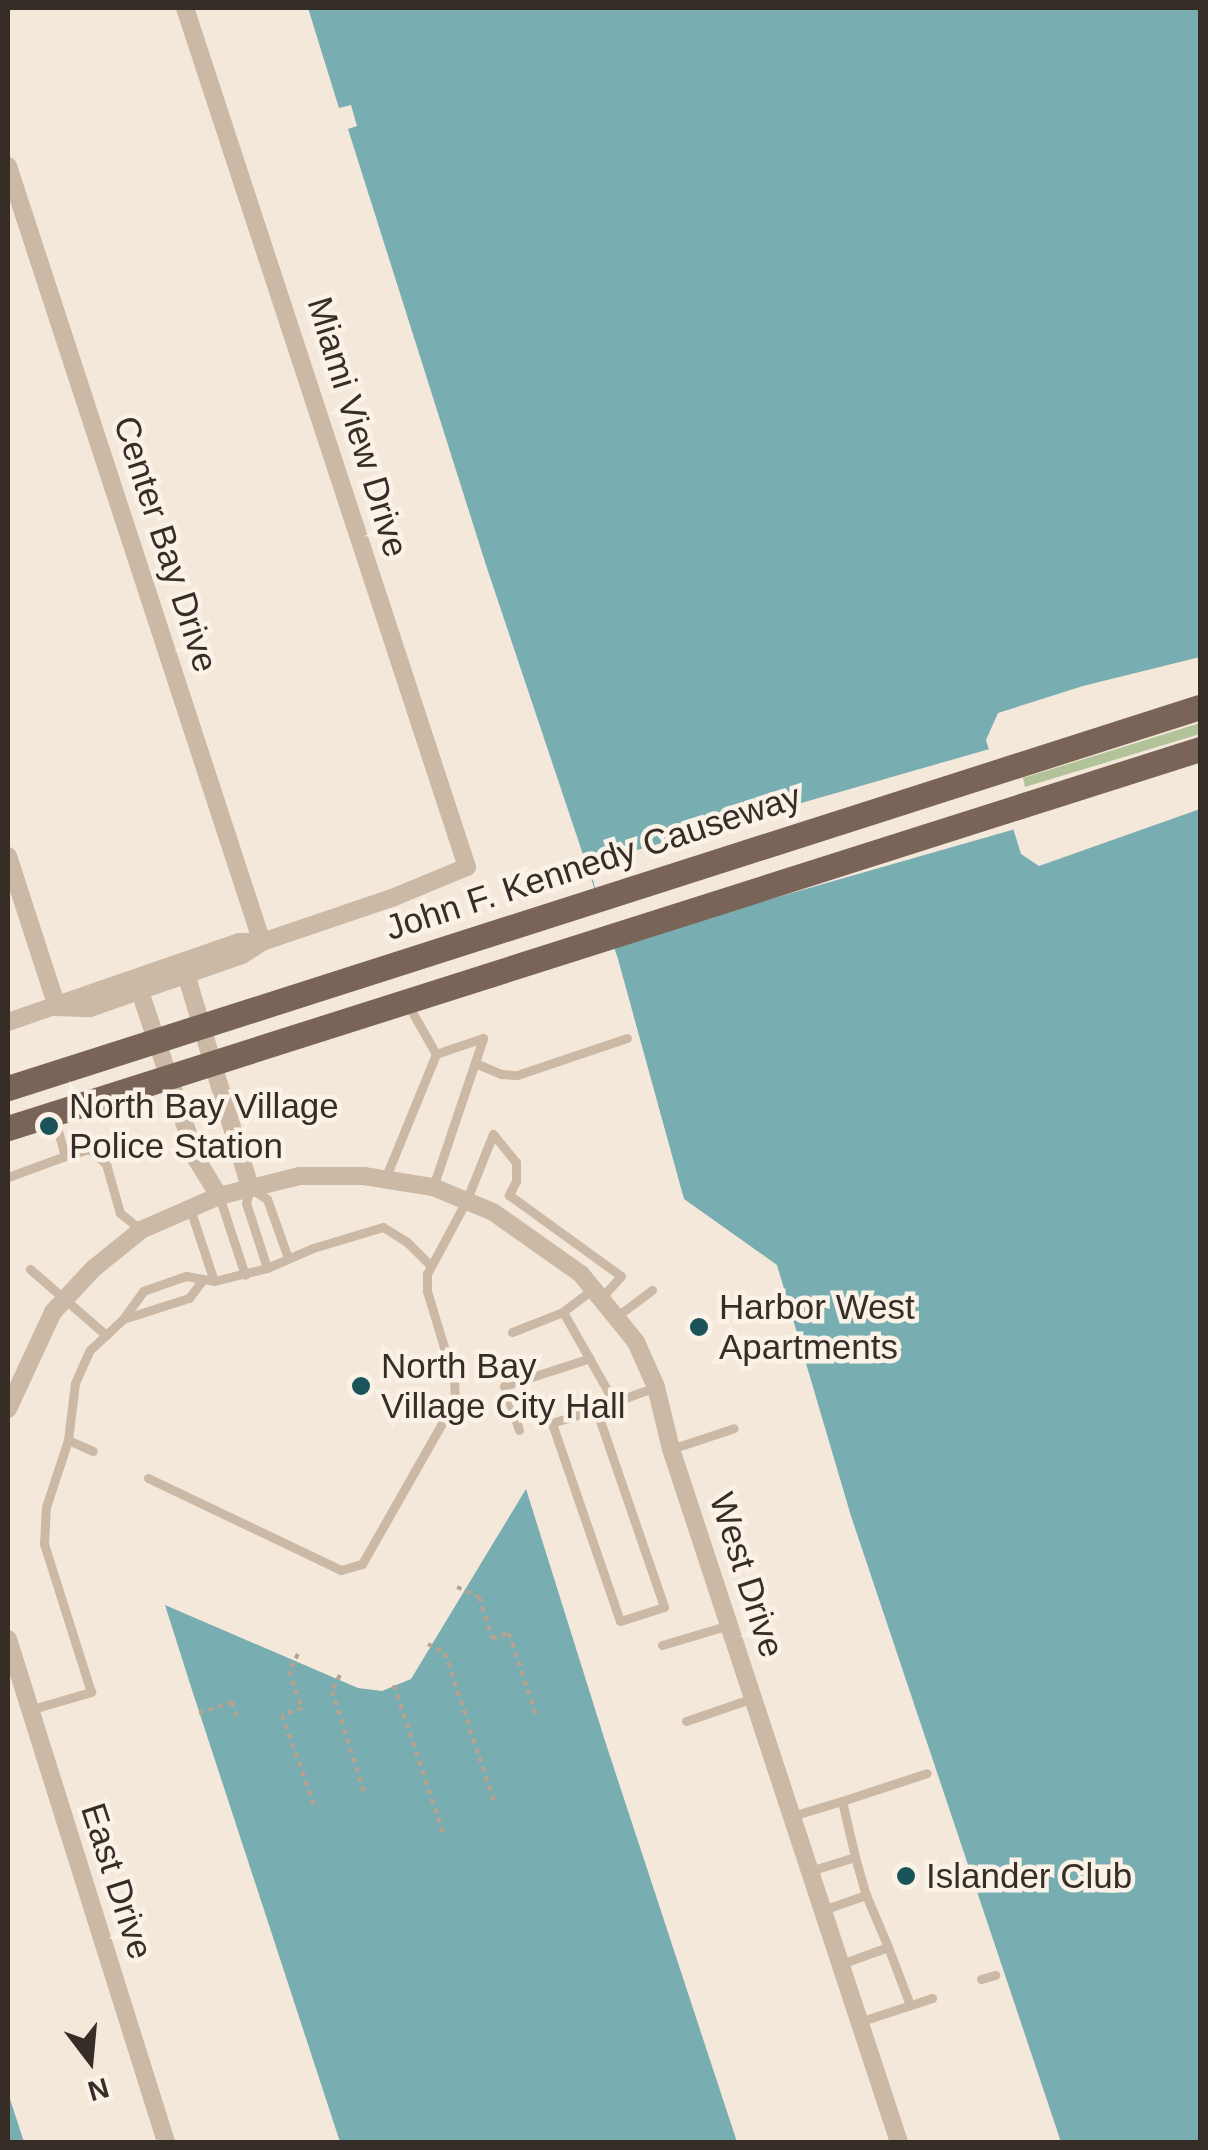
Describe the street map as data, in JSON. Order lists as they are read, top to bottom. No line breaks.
{"streets":{"main road":["John F. Kennedy Causeway"],"street":["Miami View Drive","Center Bay Drive","West Drive","East Drive"]},"crossings":[["Miami View Drive","Center Bay Drive"]],"places":["North Bay Village Police Station","Harbor West Apartments","North Bay Village City Hall","Islander Club"],"north":"bottom"}
